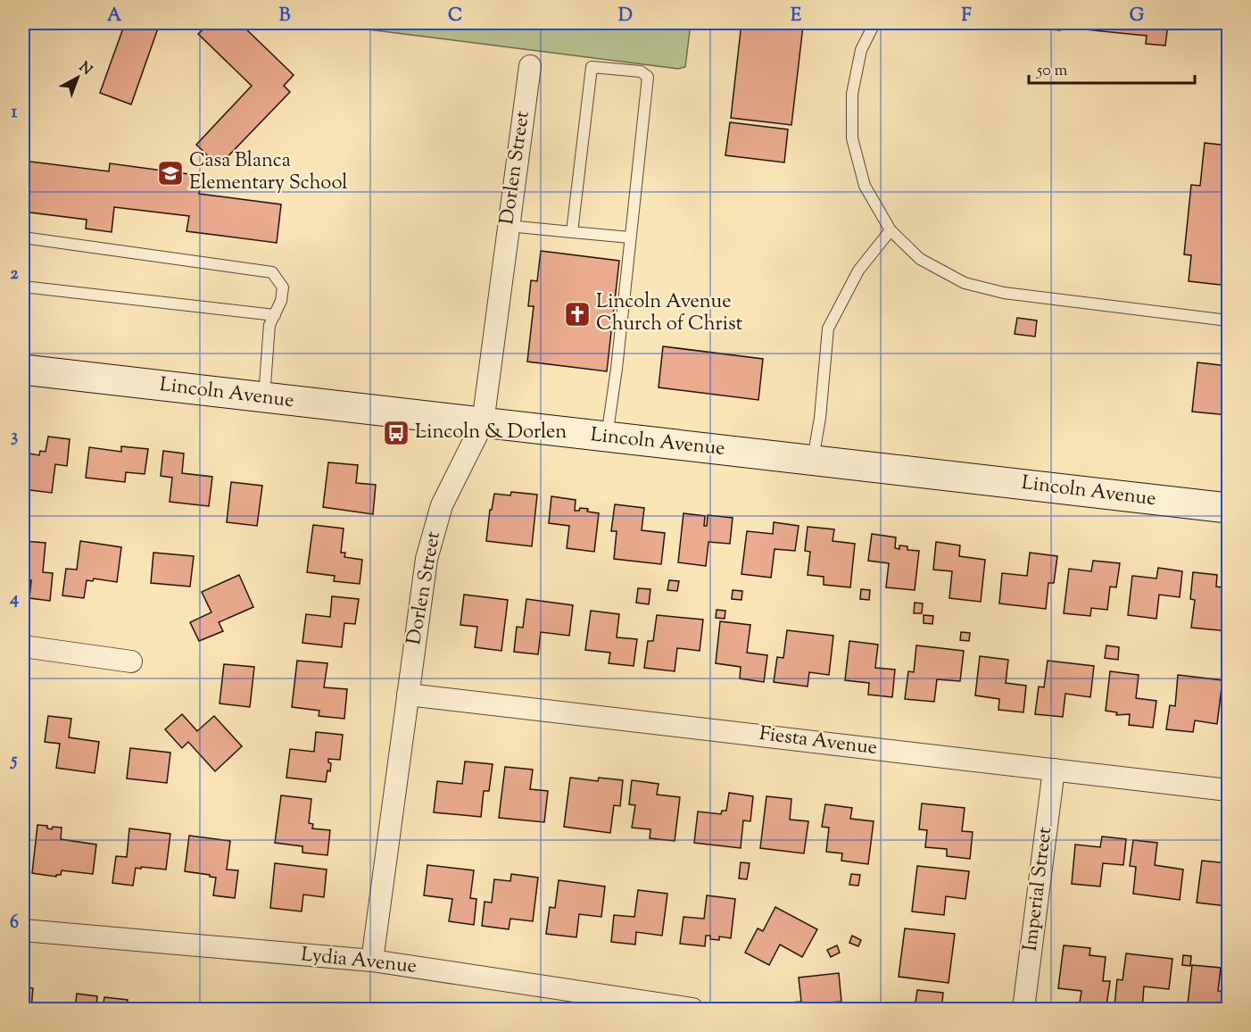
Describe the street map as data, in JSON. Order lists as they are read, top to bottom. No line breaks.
{"streets":{"street":["Dorlen Street","Lincoln Avenue","Fiesta Avenue","Imperial Street","Lydia Avenue"]},"crossings":[["Dorlen Street","Lincoln Avenue"],["Dorlen Street","Fiesta Avenue"],["Dorlen Street","Lydia Avenue"],["Fiesta Avenue","Imperial Street"]],"places":{"school or university":["Casa Blanca Elementary School"],"church":["Lincoln Avenue Church of Christ"],"bus stop":["Lincoln & Dorlen"]},"scale_bar":"50 m","north":"top right","grid":{"columns":["A","B","C","D","E","F","G"],"rows":["1","2","3","4","5","6"]}}
